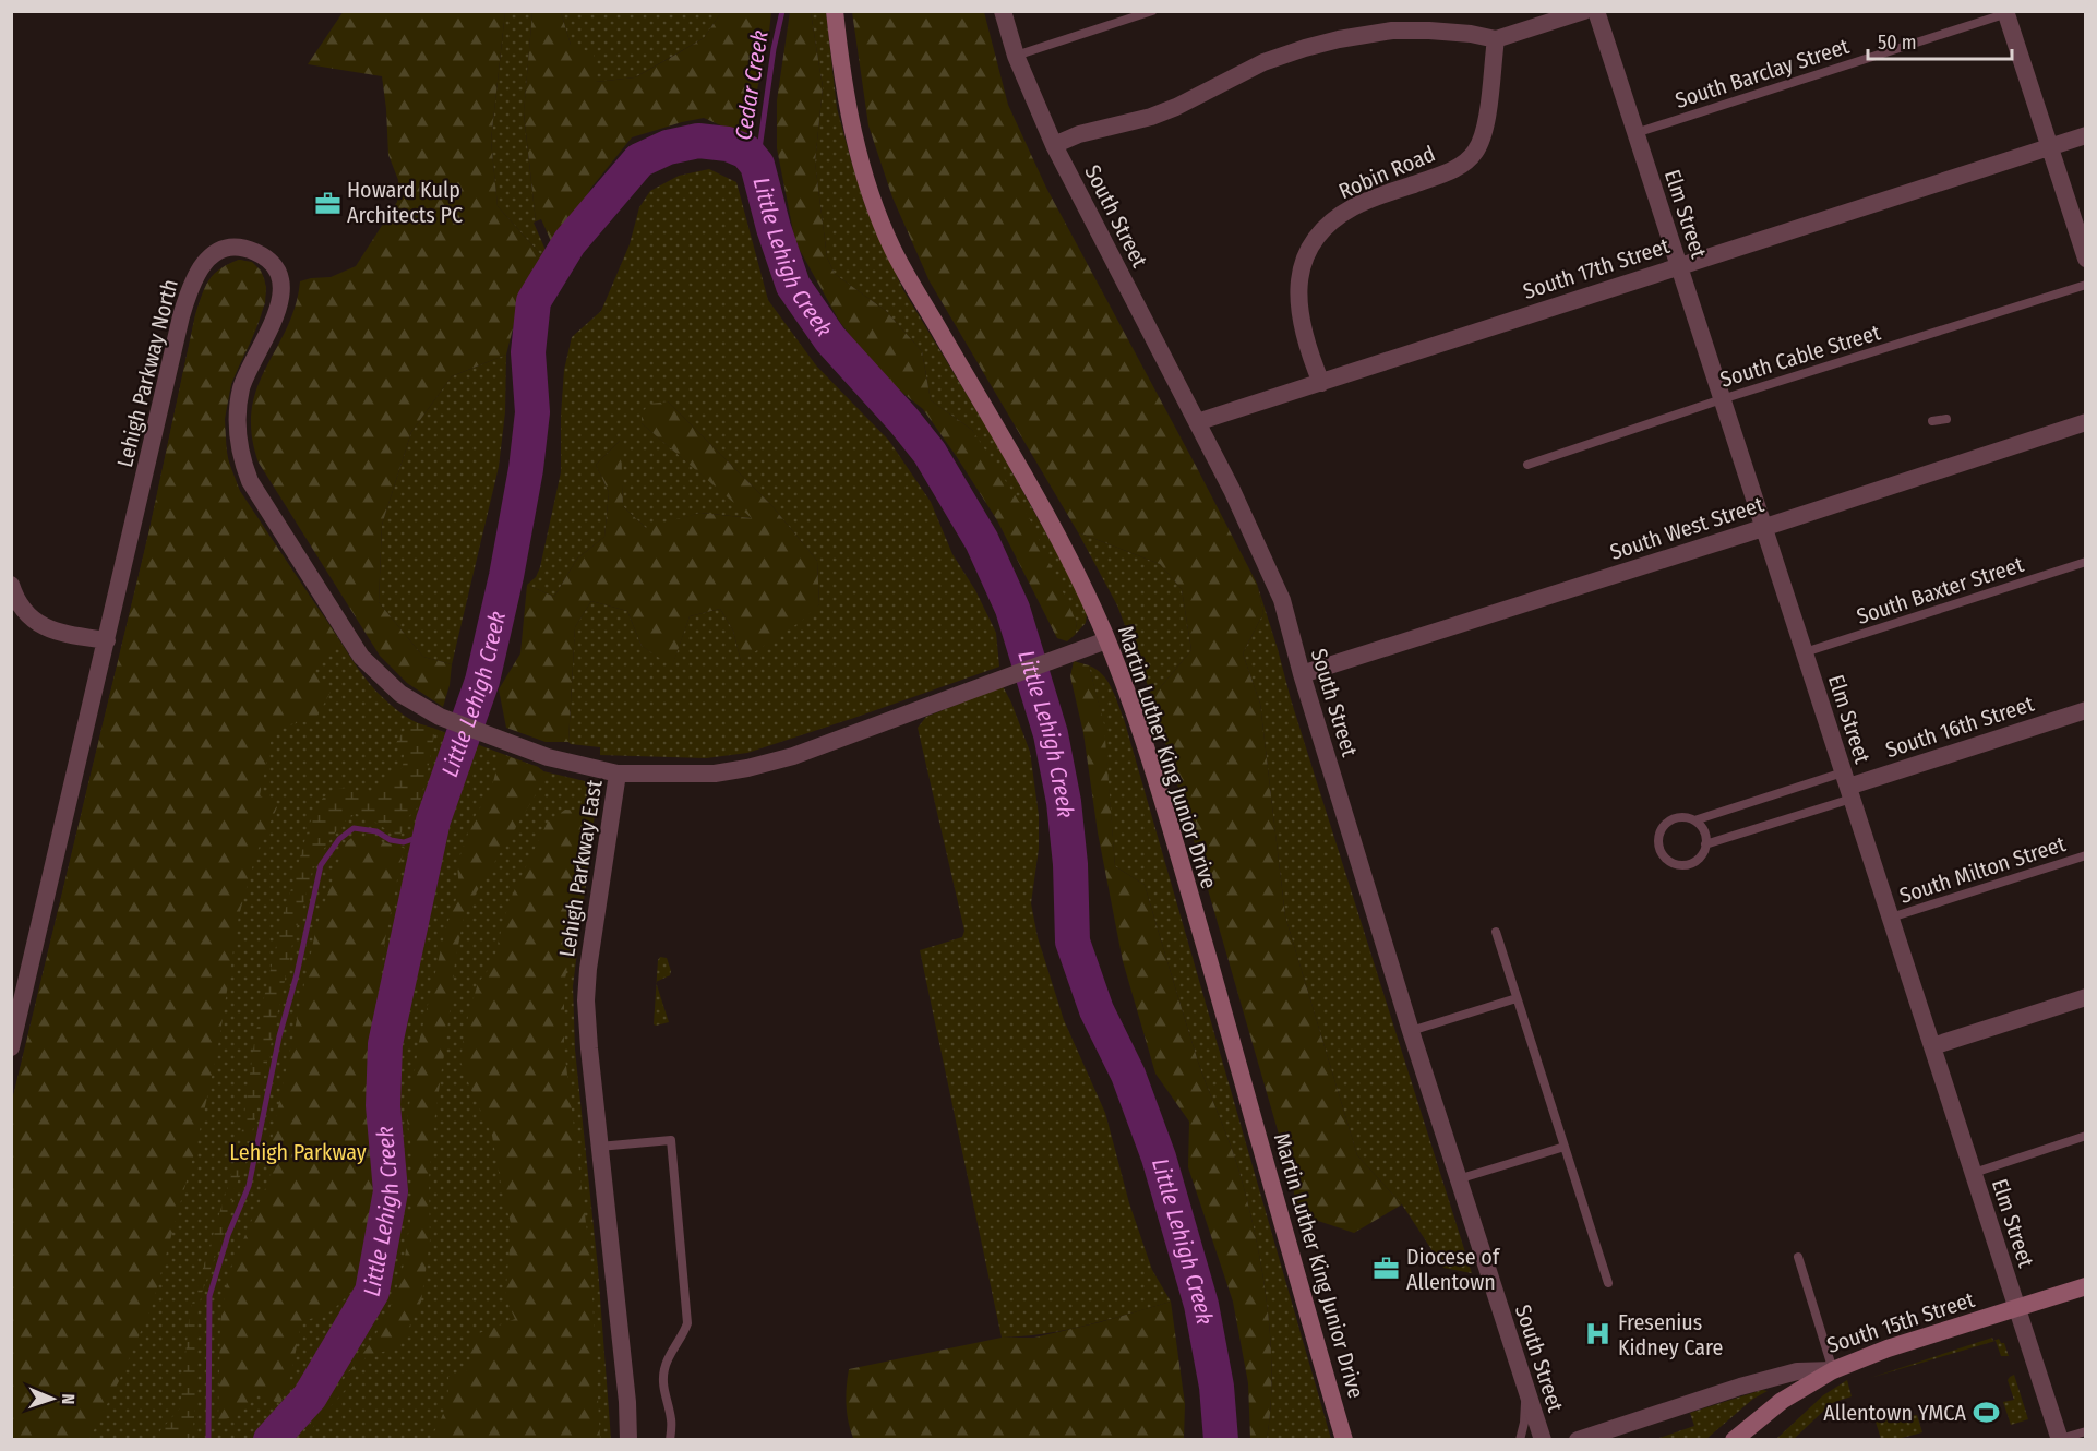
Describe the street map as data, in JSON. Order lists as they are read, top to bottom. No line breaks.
{"streets":{"main road":["Martin Luther King Junior Drive","South 15th Street"],"street":["Robin Road","Elm Street","South Street","South 17th Street","Lehigh Parkway North","South West Street","South 16th Street","Lehigh Parkway East"],"lane":["South Barclay Street","South Cable Street","South Baxter Street","South Milton Street"]},"crossings":[["South Barclay Street","Elm Street"],["Robin Road","South 17th Street"],["Elm Street","South 17th Street"],["Elm Street","South Cable Street"],["Elm Street","South West Street"],["Elm Street","South Baxter Street"],["Elm Street","South 16th Street"],["Elm Street","South Milton Street"],["Elm Street","South 15th Street"],["South Street","South 17th Street"],["South Street","South West Street"],["Lehigh Parkway North","Lehigh Parkway East"],["Martin Luther King Junior Drive","Lehigh Parkway East"]],"water":["Cedar Creek","Little Lehigh Creek"],"parks":["Lehigh Parkway"],"places":{"office":["Howard Kulp Architects PC","Diocese of Allentown"],"hospital":["Fresenius Kidney Care"],"sports":["Allentown YMCA"]},"scale_bar":"50 m","north":"right"}
